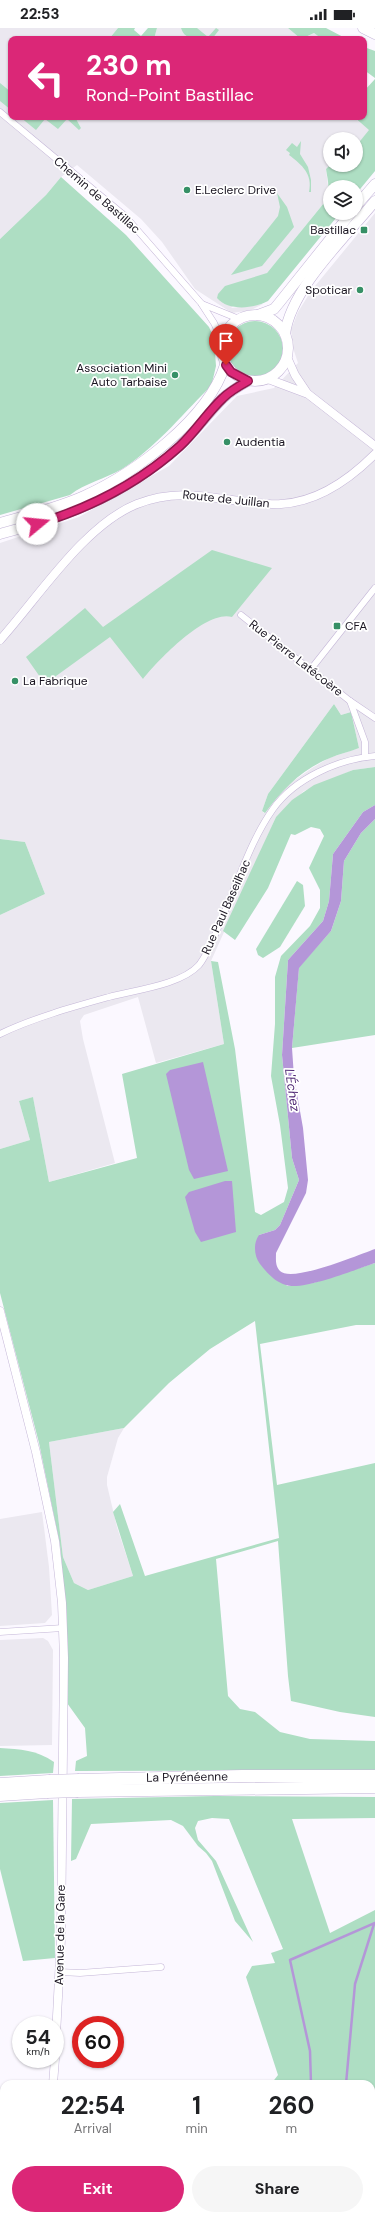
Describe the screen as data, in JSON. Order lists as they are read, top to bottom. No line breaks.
{"streets":{"highway":["La Pyrénéenne"],"street":["Chemin de Bastillac","Route de Juillan","Rue Pierre Latécoère","Rue Paul Baseilhac","Avenue de la Gare"]},"crossings":[["Rue Pierre Latécoère","Rue Paul Baseilhac"]],"water":["L'Échez"],"places":{"other":["E.Leclerc Drive","Spoticar","Association Mini Auto Tarbaise","Audentia","La Fabrique"],"transit":["Bastillac","CFA"]},"page":{"status":"22:53","turn":["230 m","Rond-Point Bastillac"],"speed":"54 km/h","limit":"60","eta":["22:54","Arrival","1","min","260","m"],"buttons":["Exit","Share"]}}
